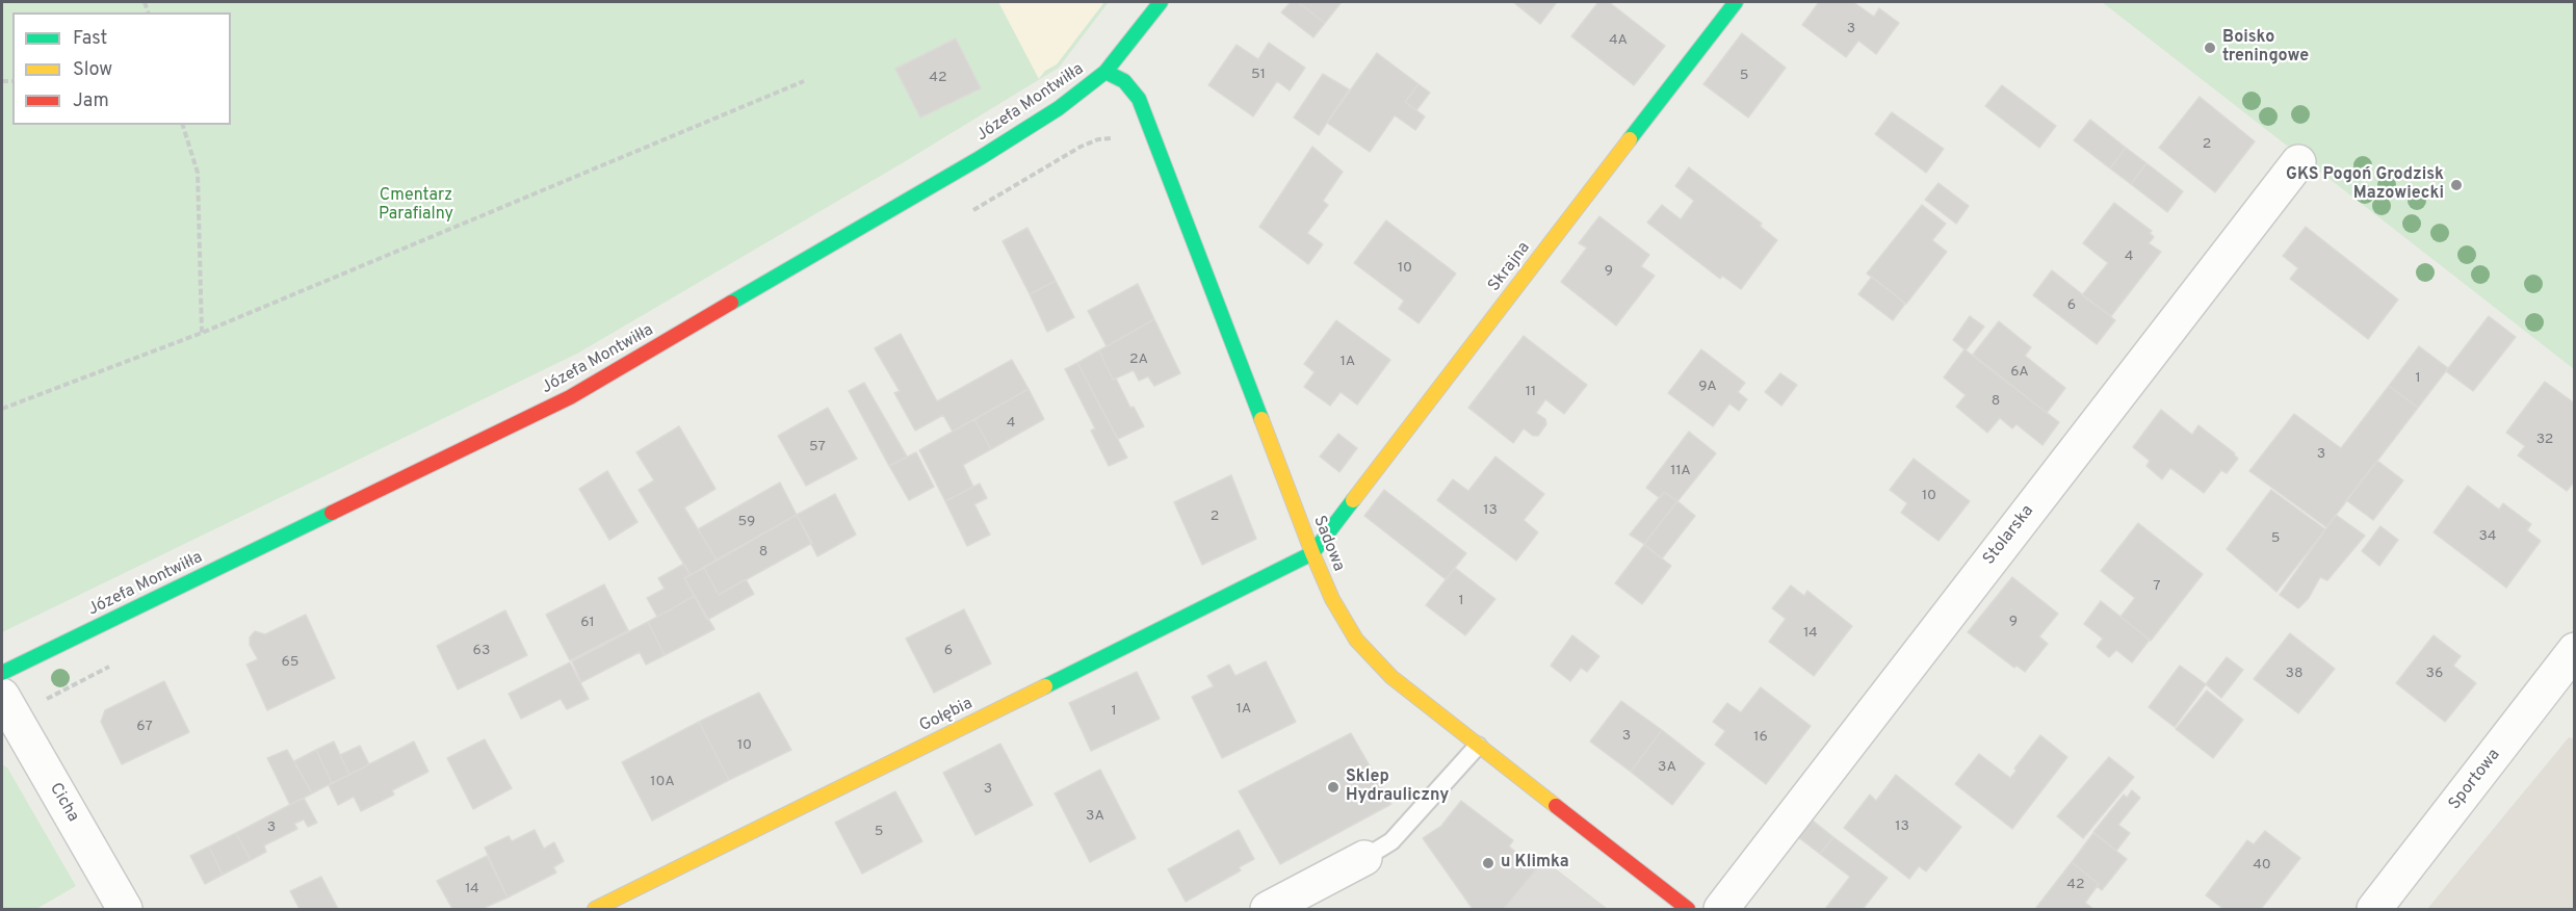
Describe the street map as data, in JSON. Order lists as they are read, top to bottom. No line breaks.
{"streets":{"street":["Józefa Montwiłła","Skrajna","Stolarska","Sadowa","Gołębia","Sportowa","Cicha"]},"crossings":[["Józefa Montwiłła","Sadowa"],["Skrajna","Sadowa"],["Skrajna","Gołębia"],["Sadowa","Gołębia"]],"parks":["Cmentarz Parafialny"],"places":["Boisko treningowe","GKS Pogoń Grodzisk Mazowiecki","Sklep Hydrauliczny","u Klimka"],"house_numbers":["3","4A","51","5","42","2","4","10","9","6","2A","1A","6A","1","9A","11","8","4","32","57","3","11A","10","13","2","59","34","5","8","7","1","9","61","14","63","6","65","38","36","1A","1","67","3","16","10","3A","10A","3","3A","13","3","5","40","42","14"],"legend":["Fast","Slow","Jam"]}
